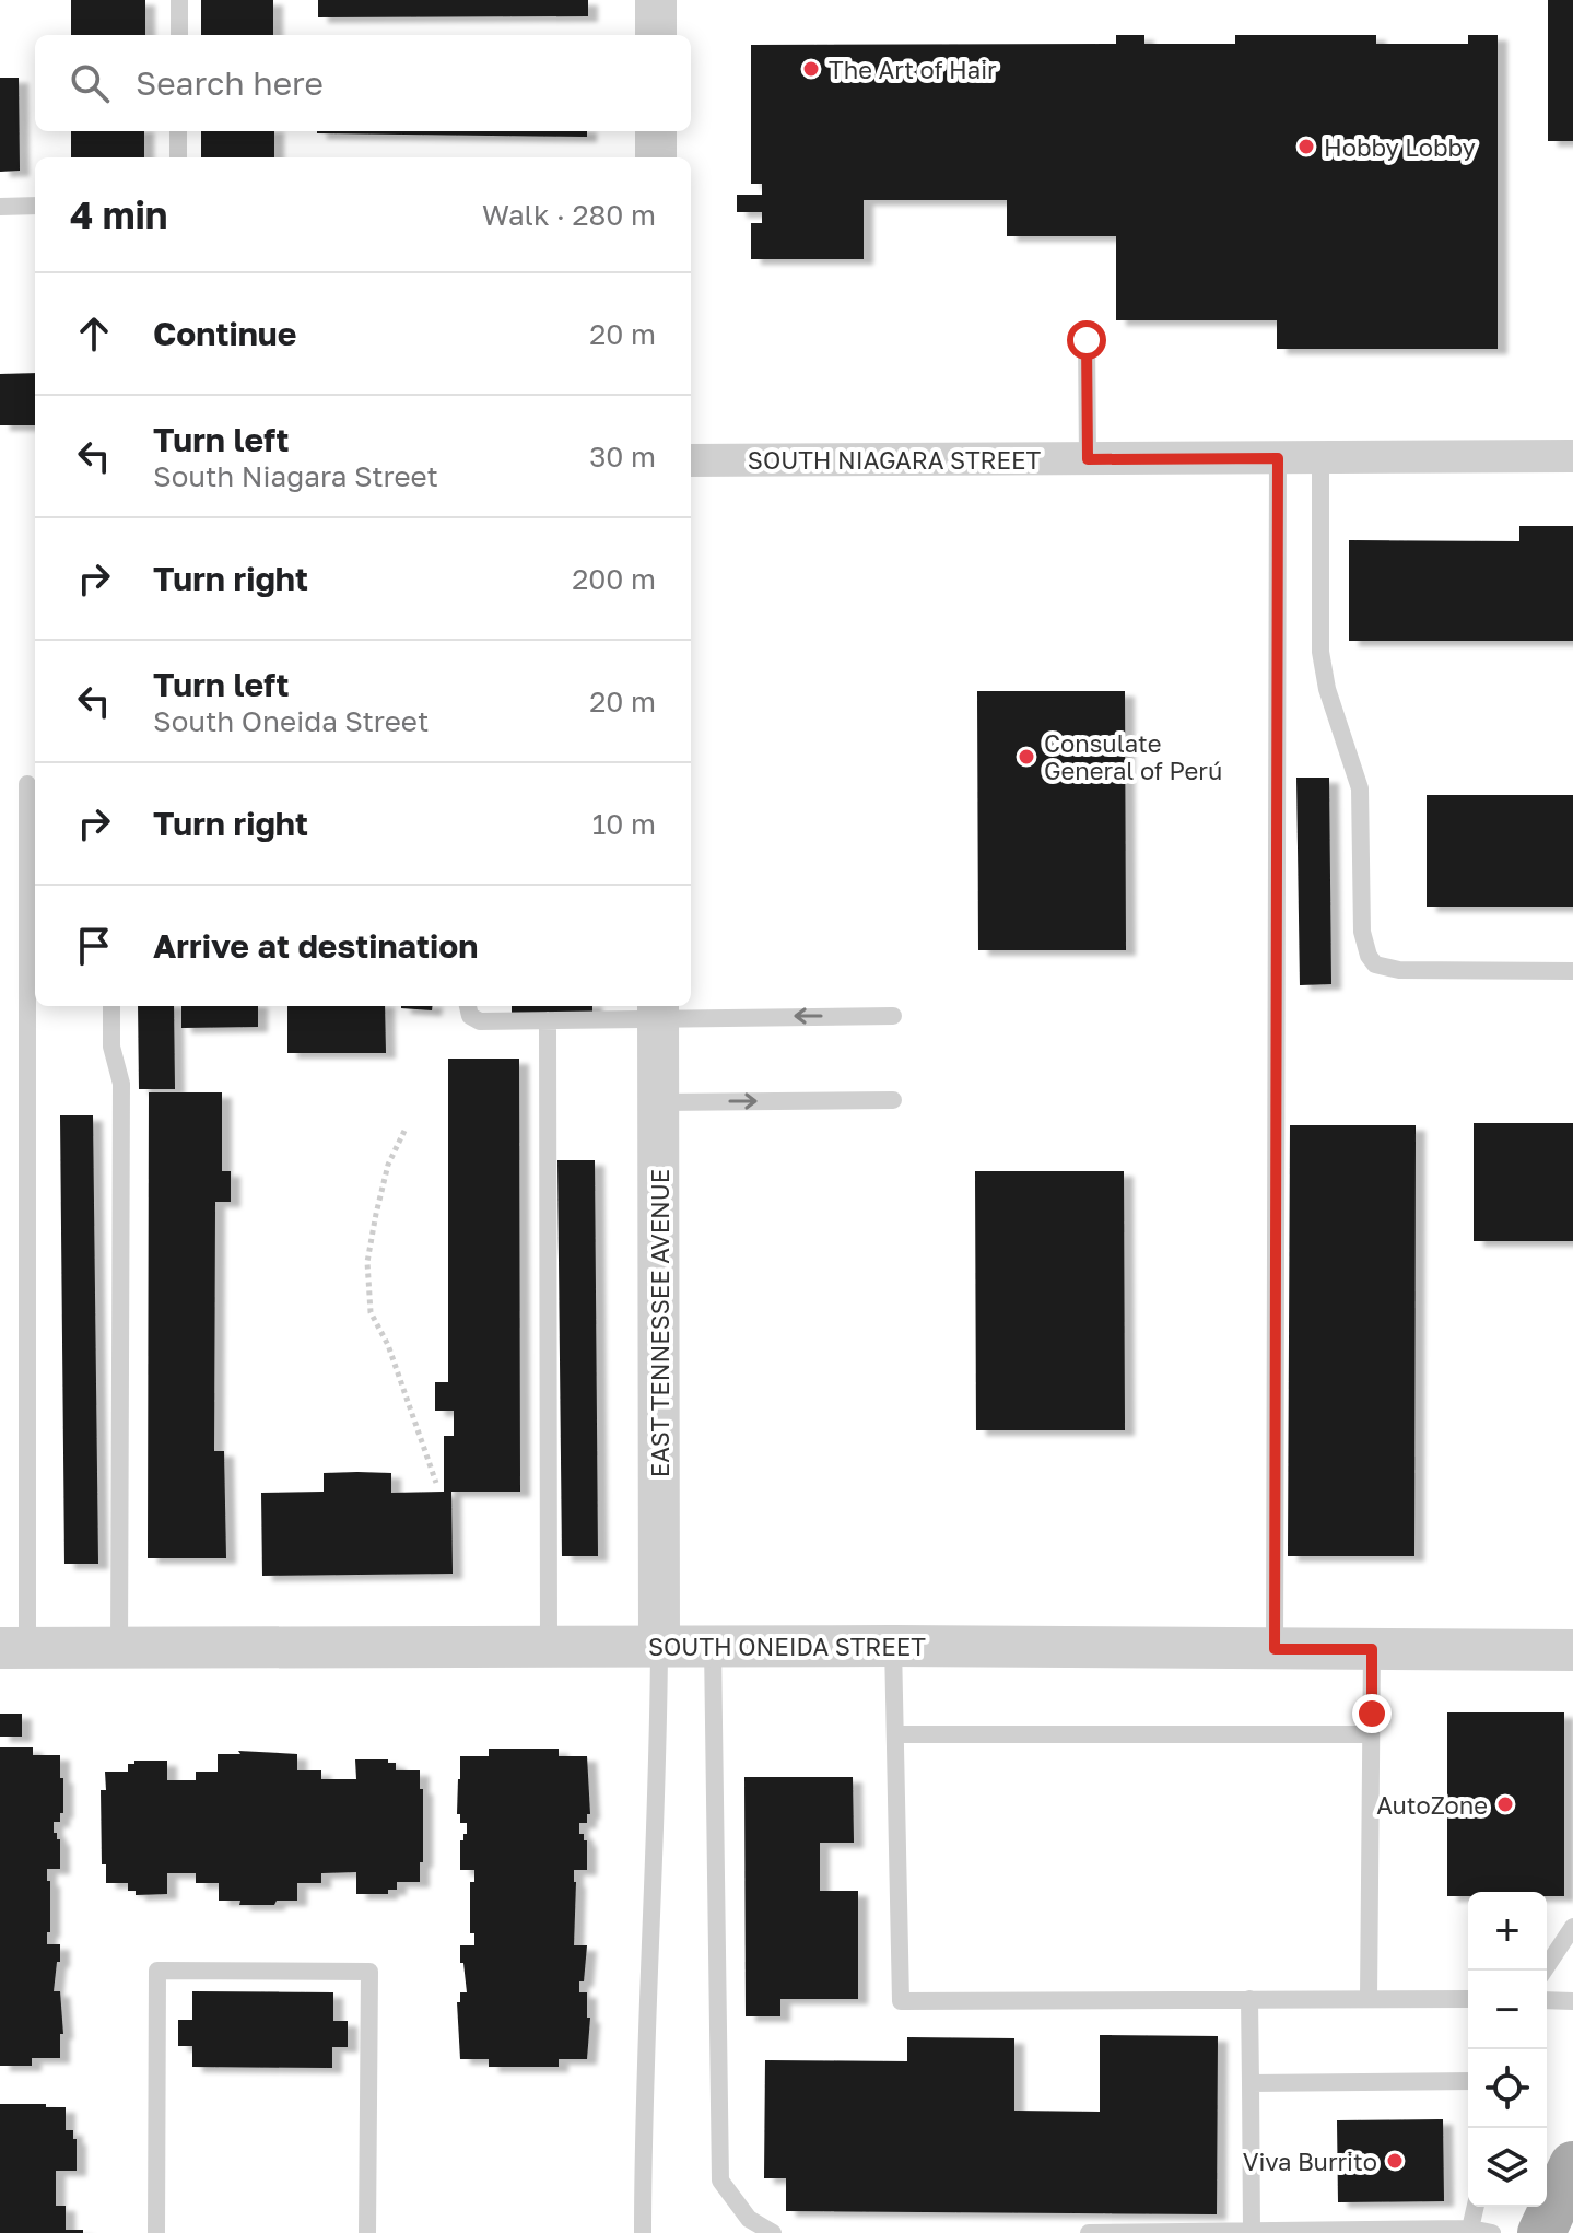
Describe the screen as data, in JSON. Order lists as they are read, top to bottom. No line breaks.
{"streets":{"street":["SOUTH NIAGARA STREET","EAST TENNESSEE AVENUE","SOUTH ONEIDA STREET"]},"crossings":[["EAST TENNESSEE AVENUE","SOUTH ONEIDA STREET"]],"places":["The Art of Hair","Hobby Lobby","Consulate General of Perú","AutoZone","Viva Burrito"],"page":{"search":"Search here","heading":["4 min","Walk · 280 m"],"list":[["Continue","20 m"],["Turn left","South Niagara Street","30 m"],["Turn right","200 m"],["Turn left","South Oneida Street","20 m"],["Turn right","10 m"],"Arrive at destination"],"map_buttons":["+","−"]}}
